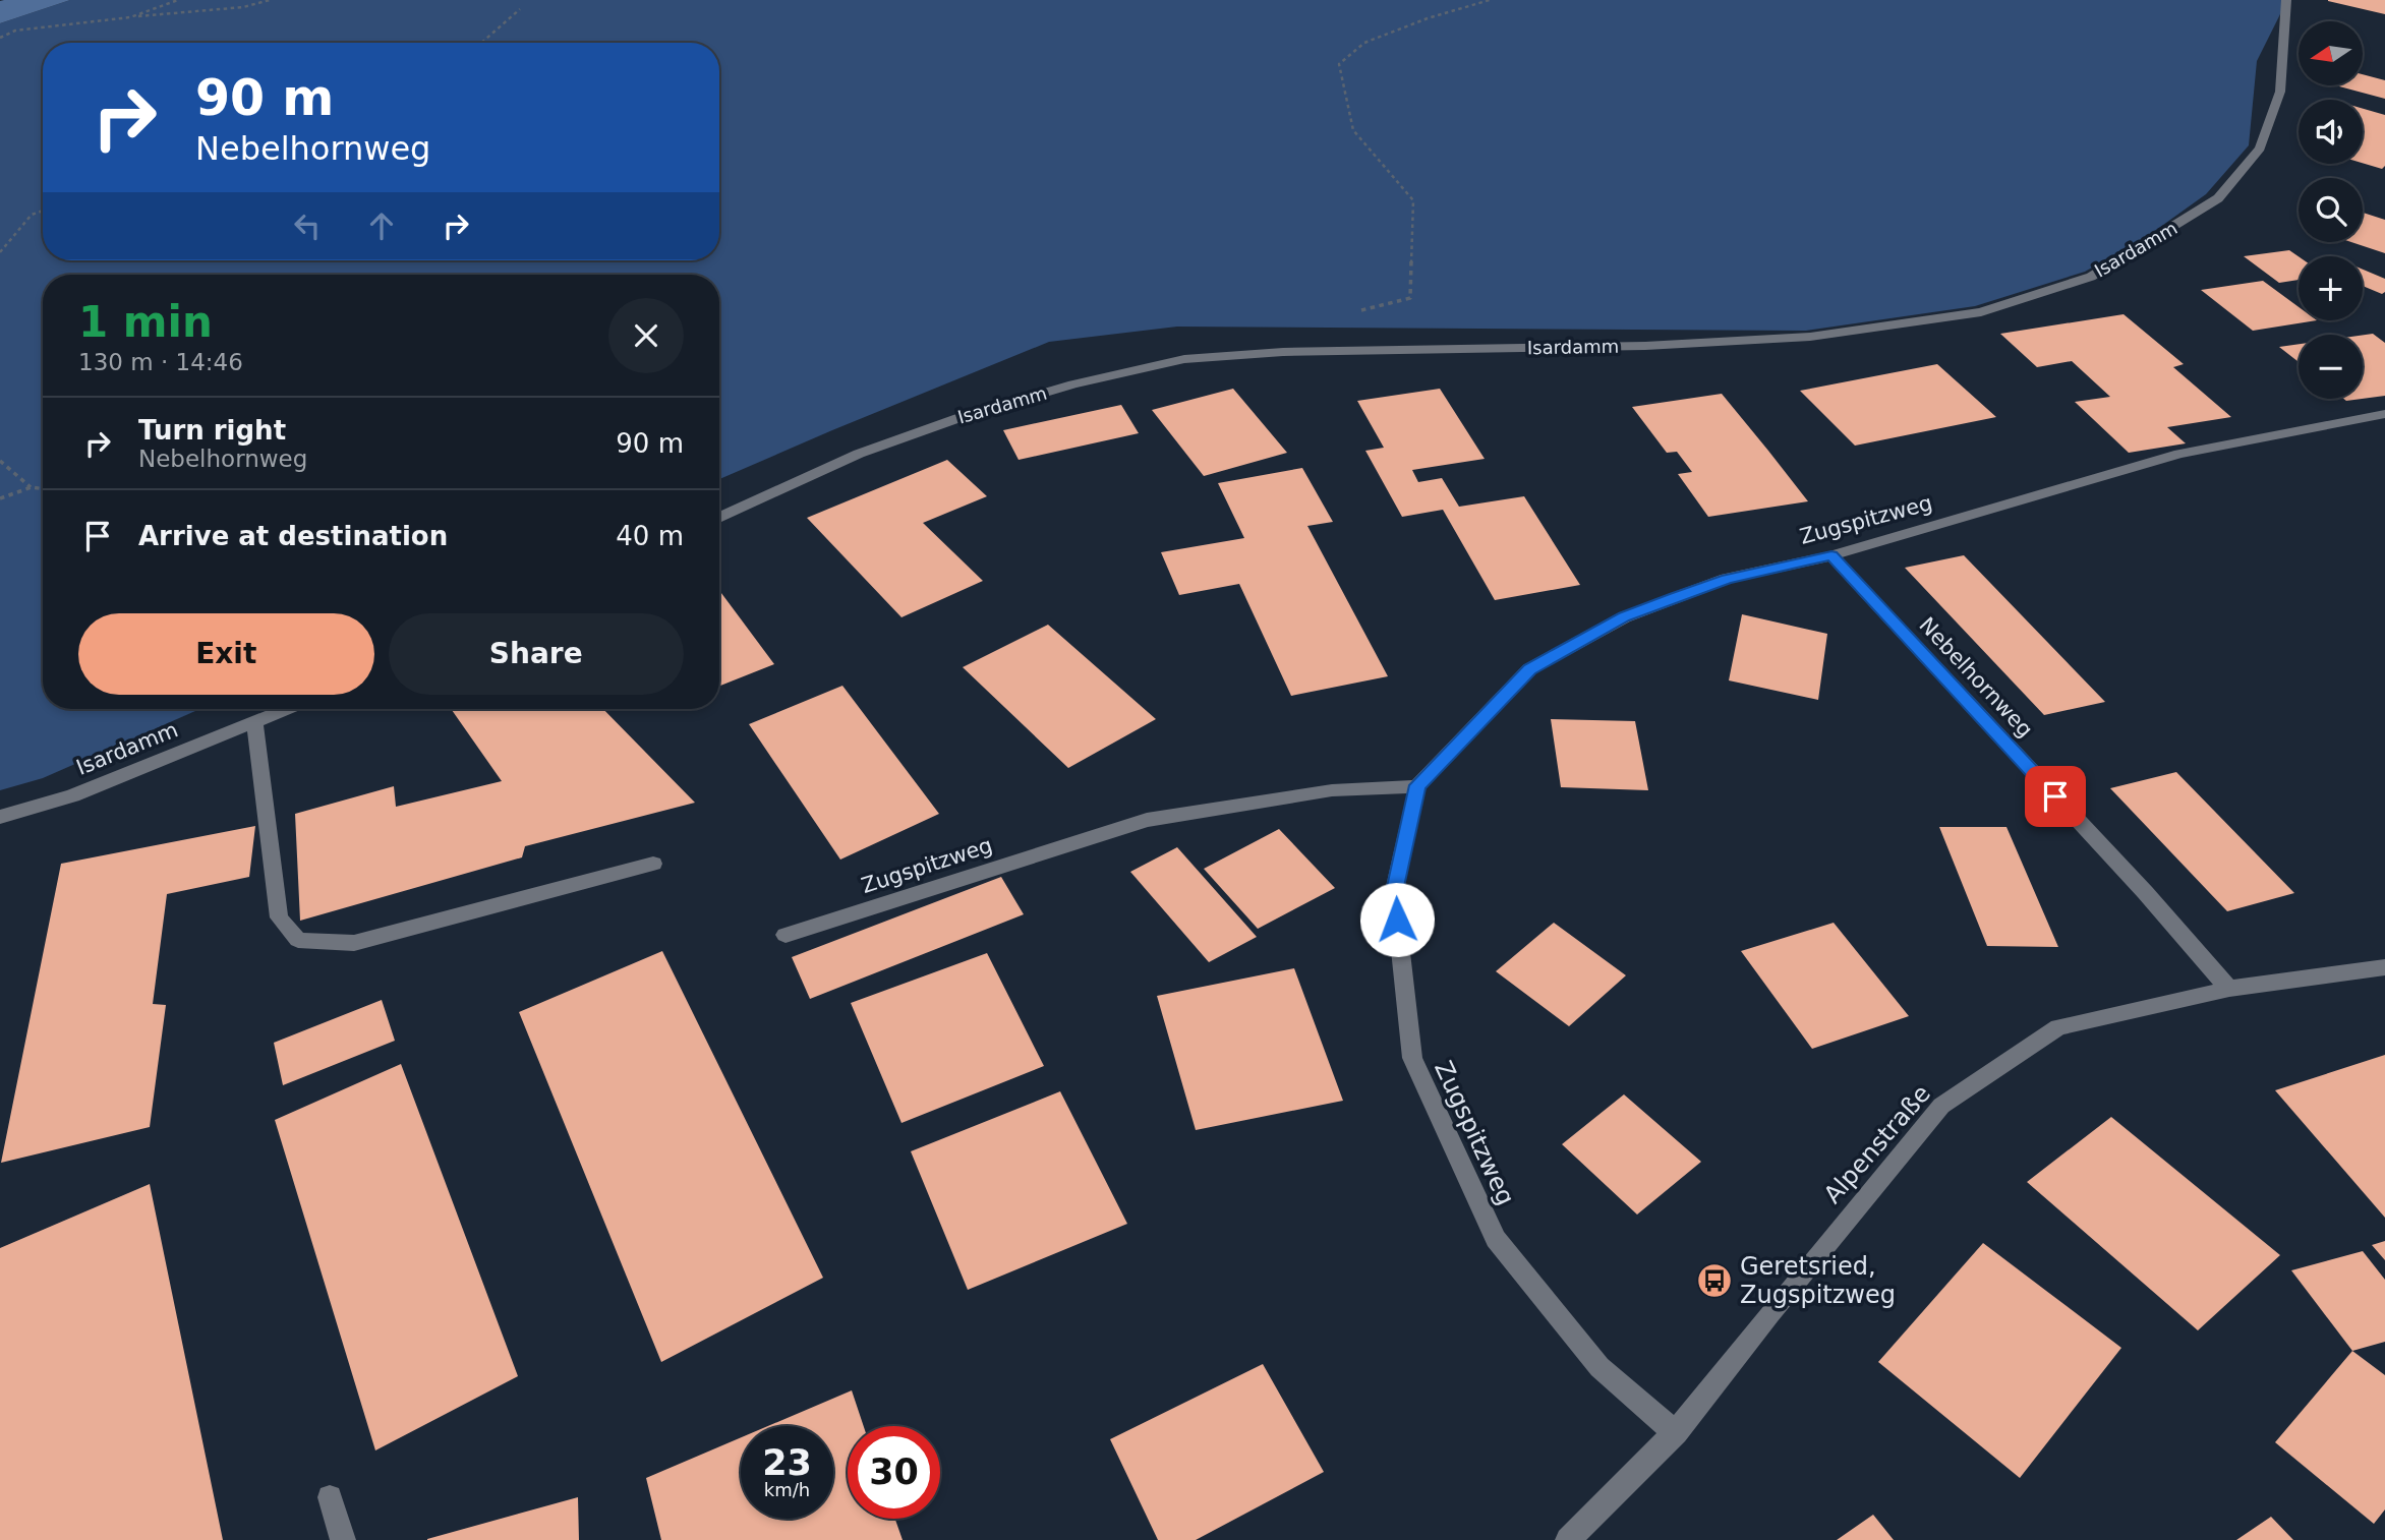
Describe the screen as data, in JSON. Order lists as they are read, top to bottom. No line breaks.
{"streets":{"street":["Isardamm","Zugspitzweg","Nebelhornweg","Alpenstraße"]},"crossings":[["Zugspitzweg","Nebelhornweg"],["Zugspitzweg","Alpenstraße"],["Nebelhornweg","Alpenstraße"]],"places":{"bus stop":["Geretsried, Zugspitzweg"]},"north":"left","page":{"map_buttons":["+","−"],"turn":["90 m","Nebelhornweg"],"heading":["1 min","130 m · 14:46"],"list":[{"name":"Turn right","note":"Nebelhornweg","value":"90 m"},{"name":"Arrive at destination","value":"40 m"}],"buttons":["Exit","Share"],"speed":"23 km/h","limit":"30"}}
